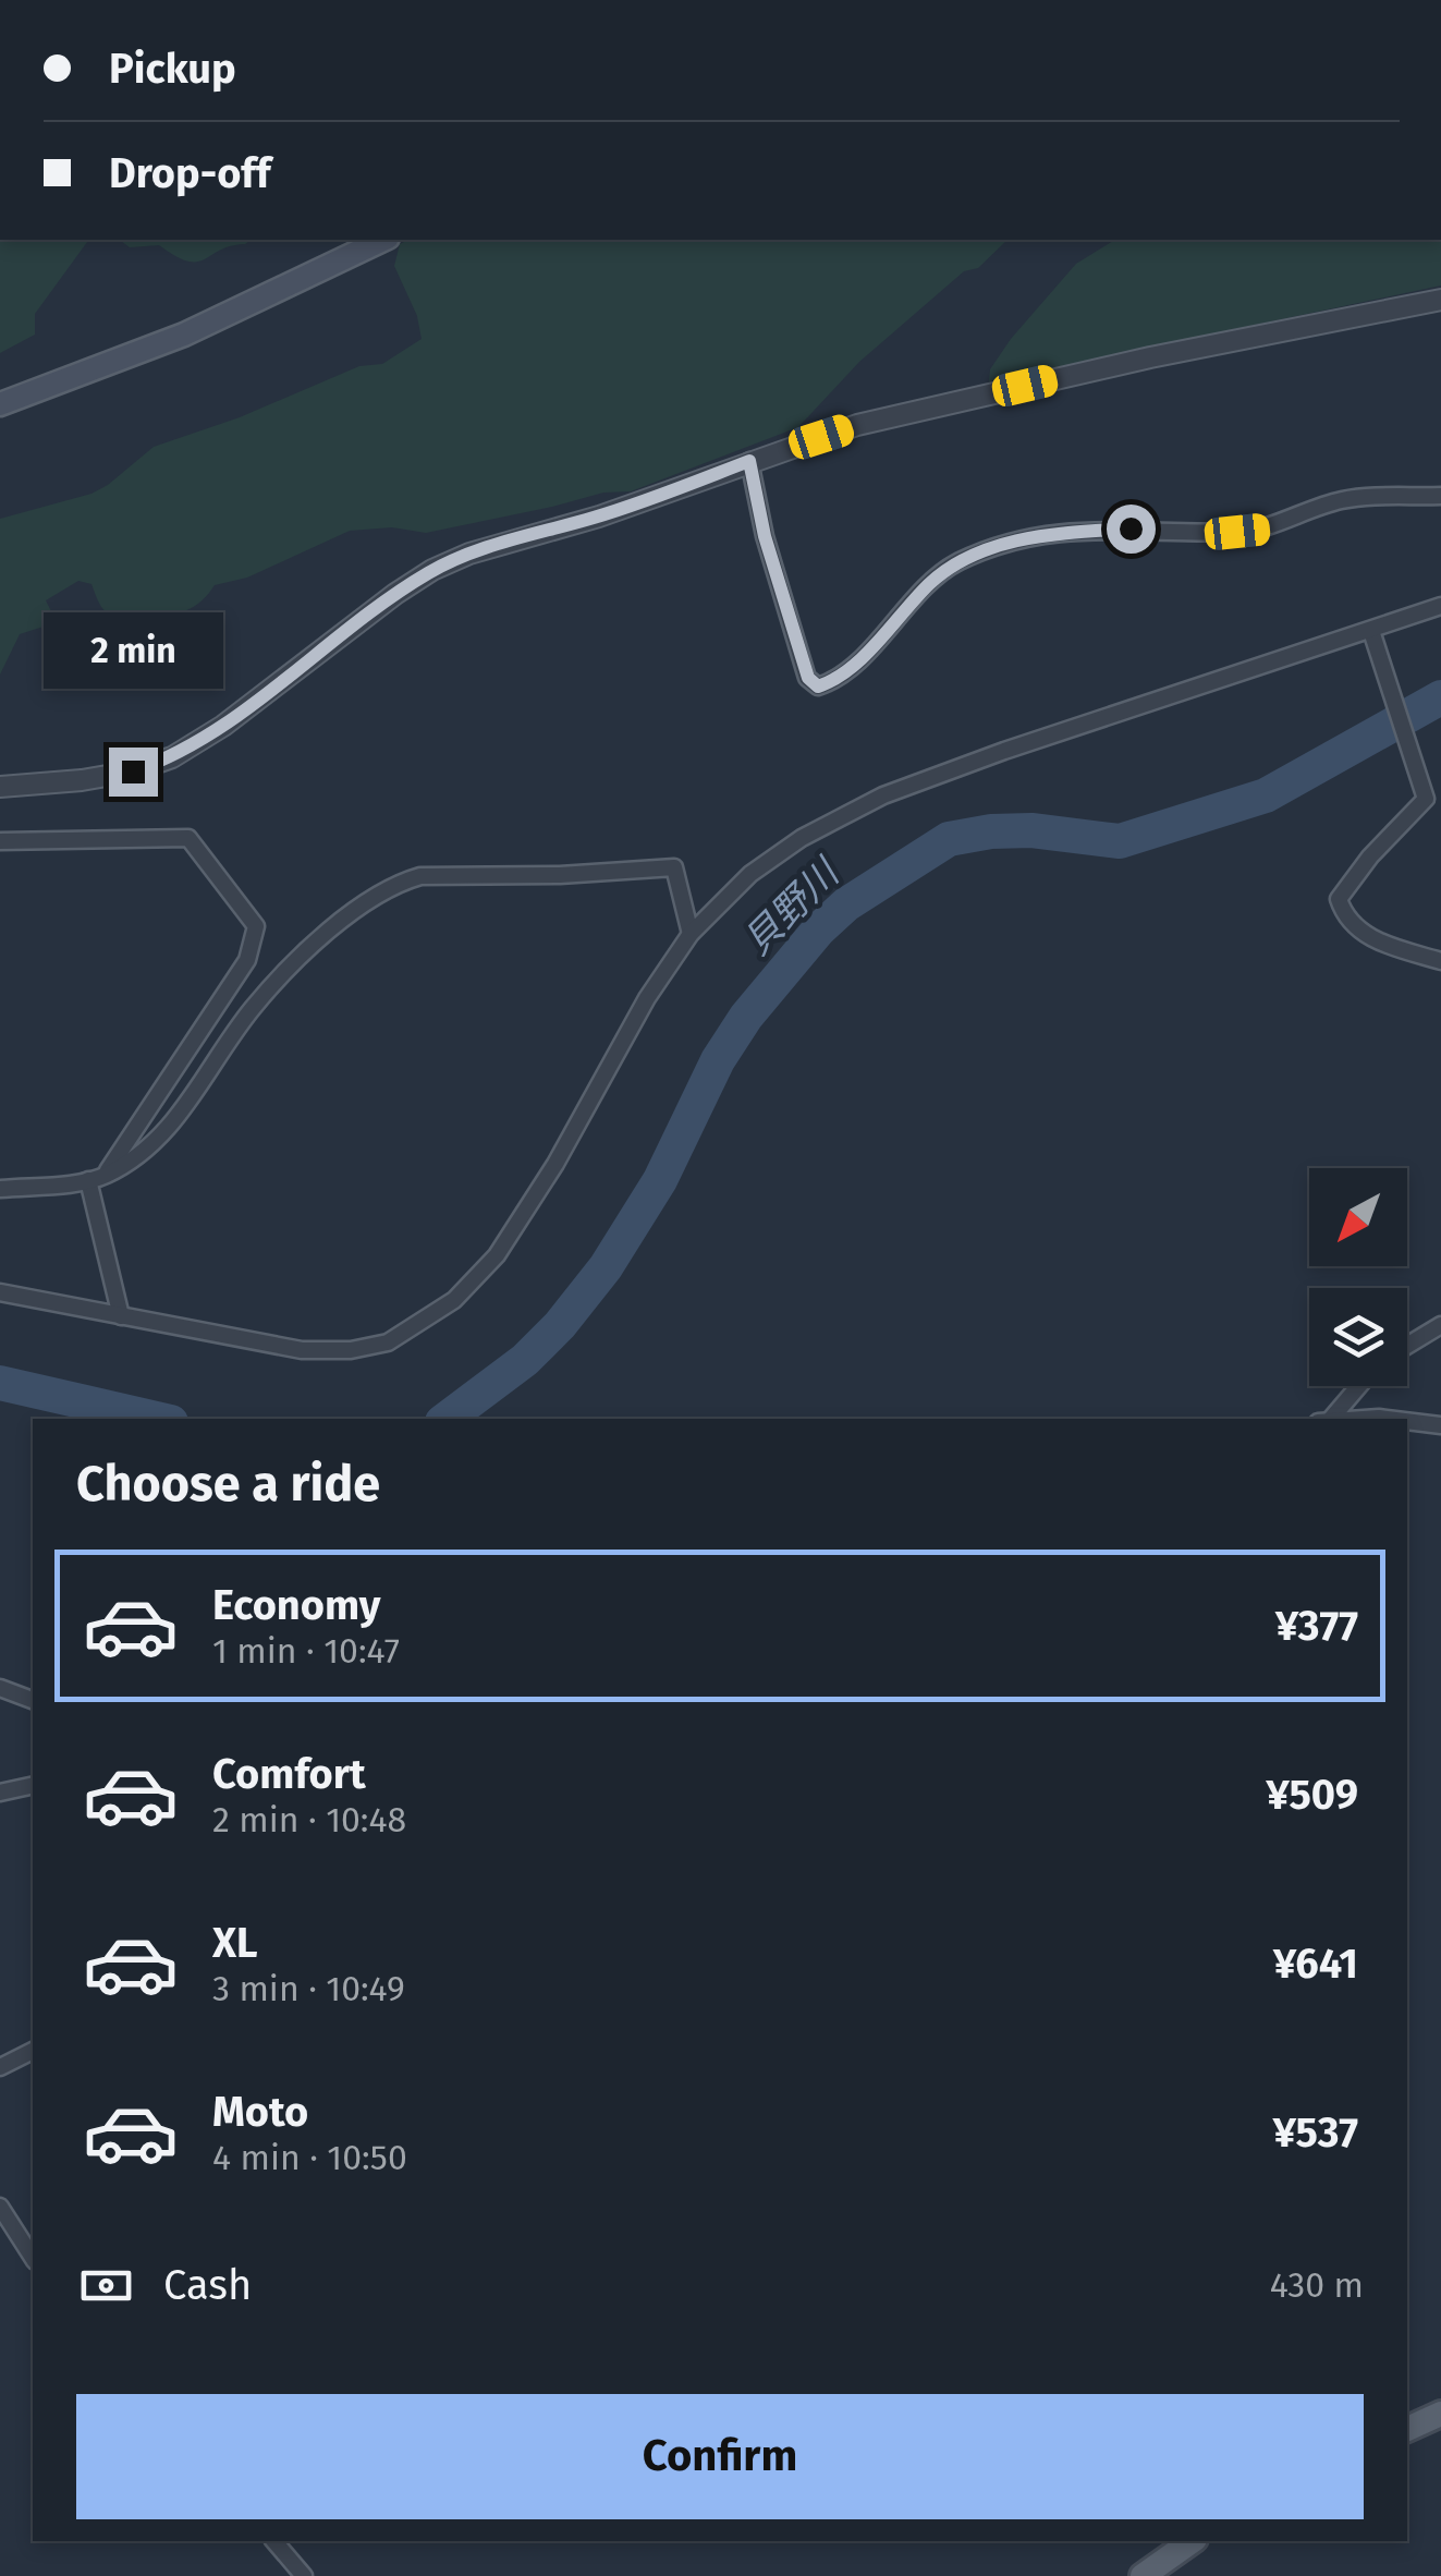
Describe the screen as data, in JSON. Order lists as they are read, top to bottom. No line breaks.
{"water":["貝野川"],"north":"bottom left","page":{"banner":["Pickup","Drop-off"],"bubble":"2 min","heading":"Choose a ride","list":[{"name":"Economy","note":"1 min · 10:47","value":"¥377"},{"name":"Comfort","note":"2 min · 10:48","value":"¥509"},{"name":"XL","note":"3 min · 10:49","value":"¥641"},{"name":"Moto","note":"4 min · 10:50","value":"¥537"}],"pay":["Cash","430 m"],"buttons":"Confirm"}}
